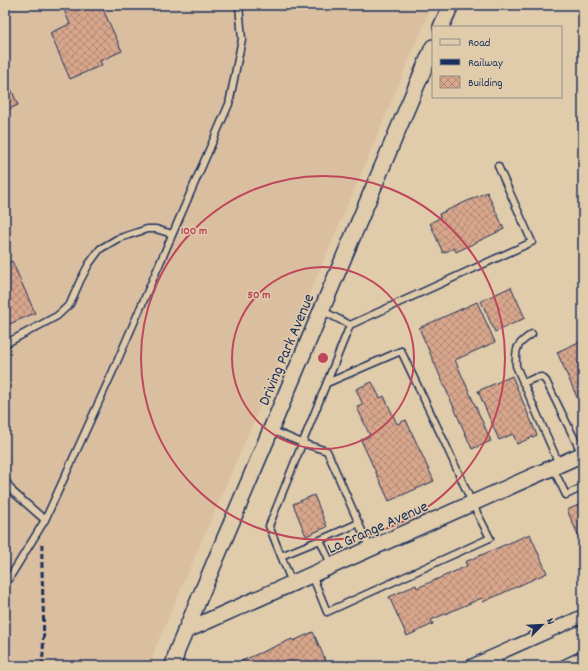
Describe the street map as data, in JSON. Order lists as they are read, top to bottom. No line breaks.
{"streets":{"street":["Driving Park Avenue","La Grange Avenue"]},"crossings":[["Driving Park Avenue","La Grange Avenue"]],"legend":["Road","Railway","Building"],"north":"top right","rings":["100 m","50 m"]}
